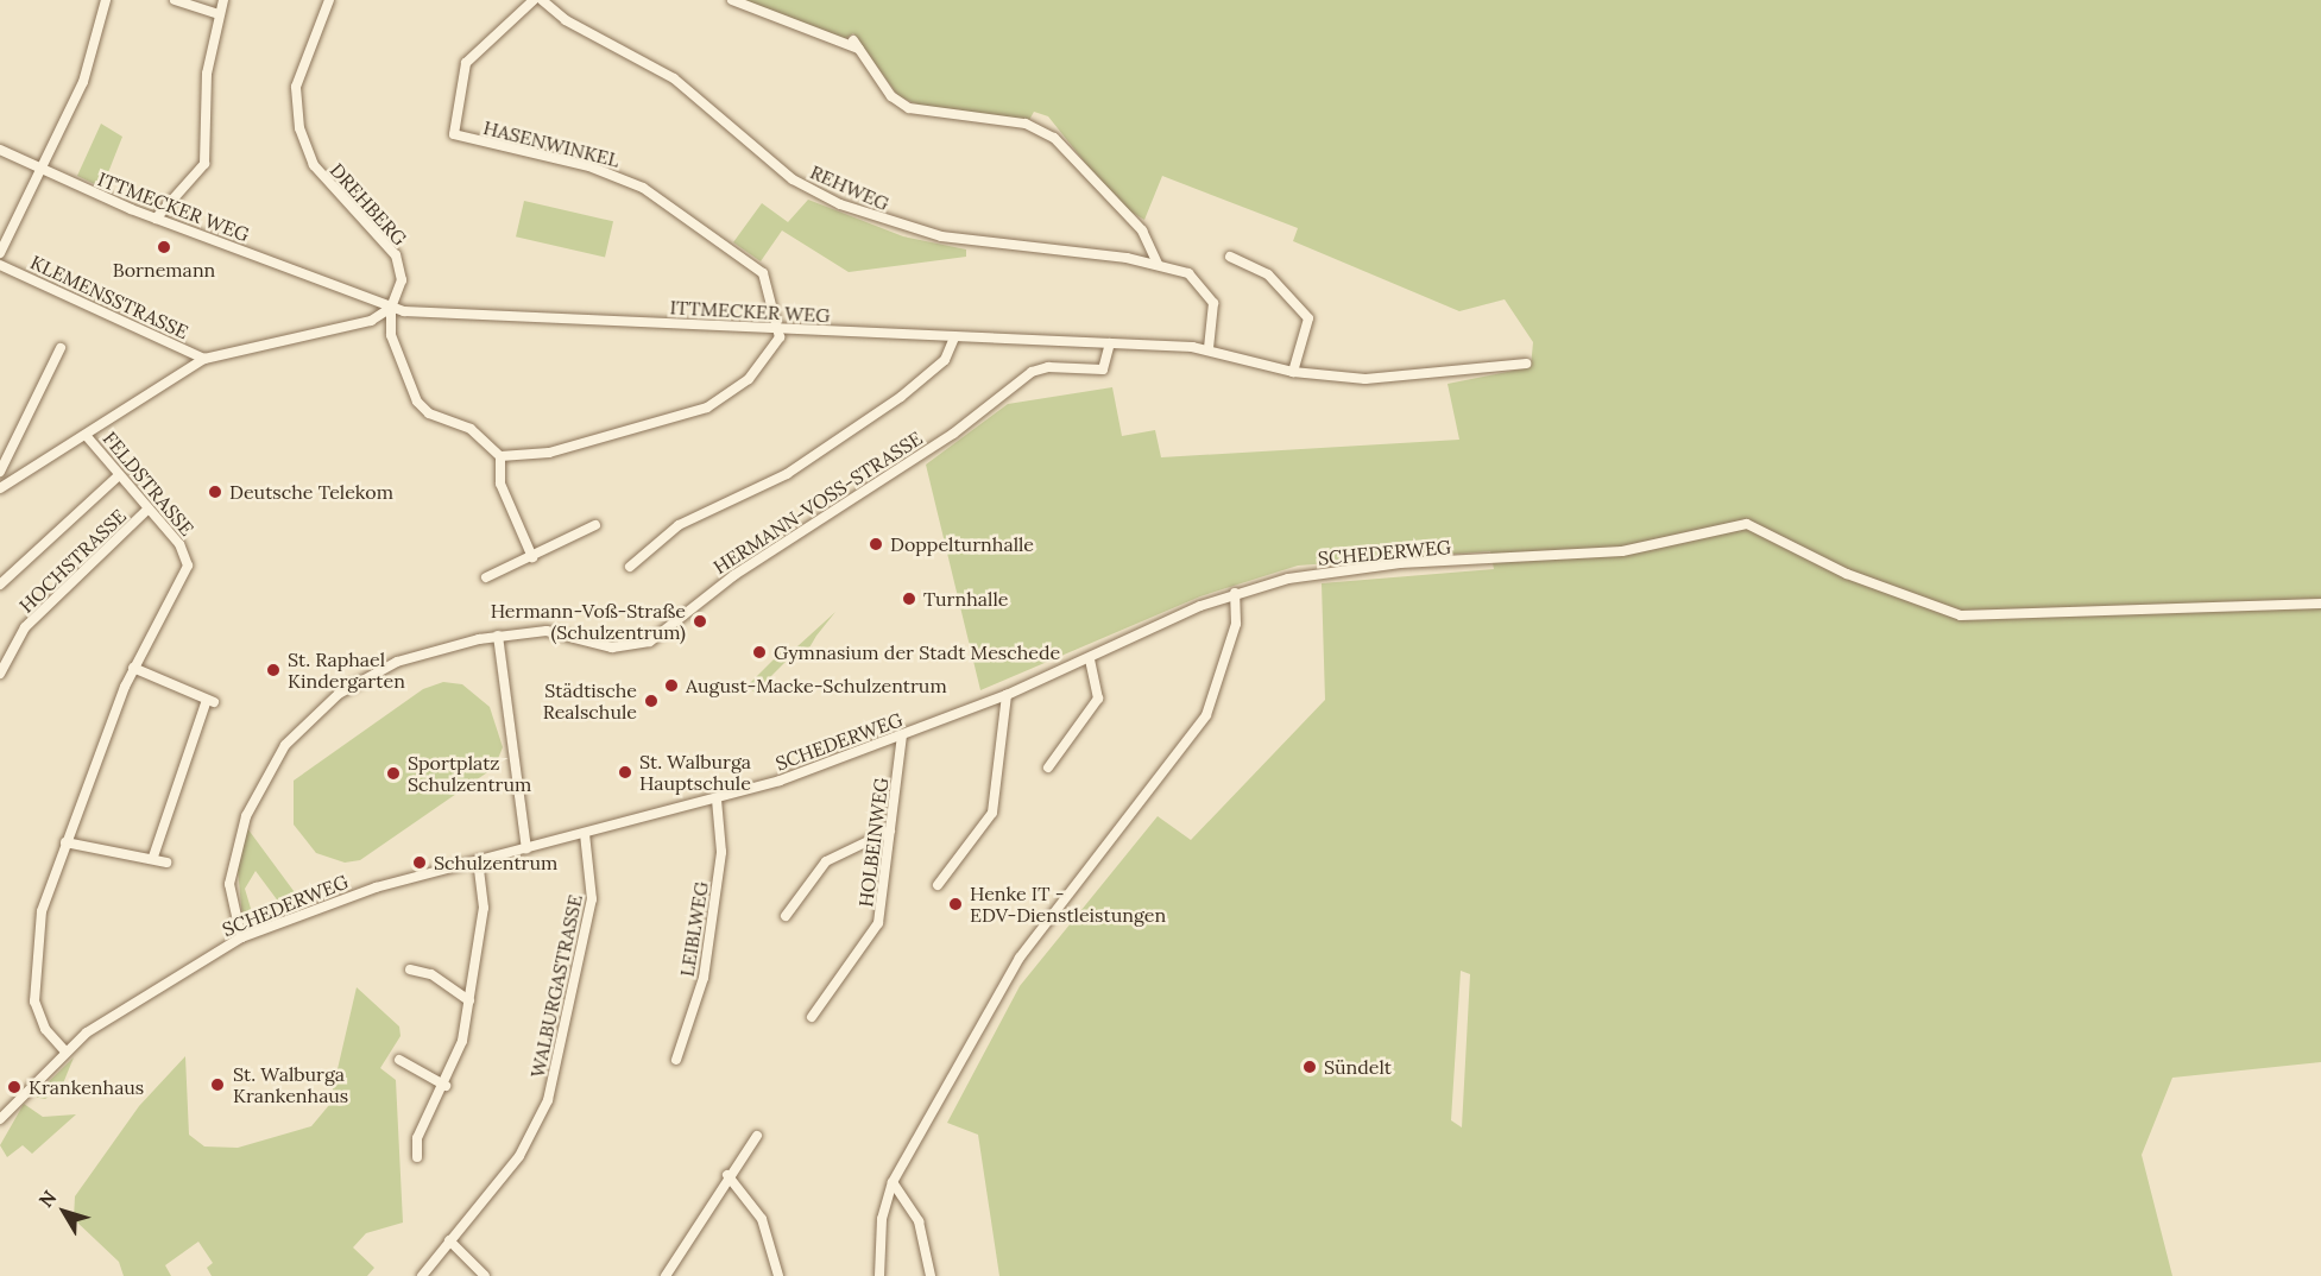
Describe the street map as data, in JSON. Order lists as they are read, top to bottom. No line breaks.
{"streets":{"street":["HASENWINKEL","REHWEG","DREHBERG","ITTMECKER WEG","KLEMENSSTRASSE","FELDSTRASSE","HERMANN-VOSS-STRASSE","SCHEDERWEG","HOCHSTRASSE","HOLBEINWEG","LEIBLWEG","WALBURGASTRASSE"]},"crossings":[["HASENWINKEL","ITTMECKER WEG"],["REHWEG","ITTMECKER WEG"],["DREHBERG","ITTMECKER WEG"],["ITTMECKER WEG","HERMANN-VOSS-STRASSE"],["FELDSTRASSE","SCHEDERWEG"],["FELDSTRASSE","HOCHSTRASSE"],["HERMANN-VOSS-STRASSE","SCHEDERWEG"],["SCHEDERWEG","HOLBEINWEG"],["SCHEDERWEG","LEIBLWEG"],["SCHEDERWEG","WALBURGASTRASSE"]],"places":["Bornemann","Deutsche Telekom","Doppelturnhalle","Turnhalle","Hermann-Voß-Straße (Schulzentrum)","Gymnasium der Stadt Meschede","St. Raphael Kindergarten","August-Macke-Schulzentrum","Städtische Realschule","St. Walburga Hauptschule","Sportplatz Schulzentrum","Schulzentrum","Henke IT - EDV-Dienstleistungen","Sündelt","St. Walburga Krankenhaus","Krankenhaus"],"north":"top left"}
